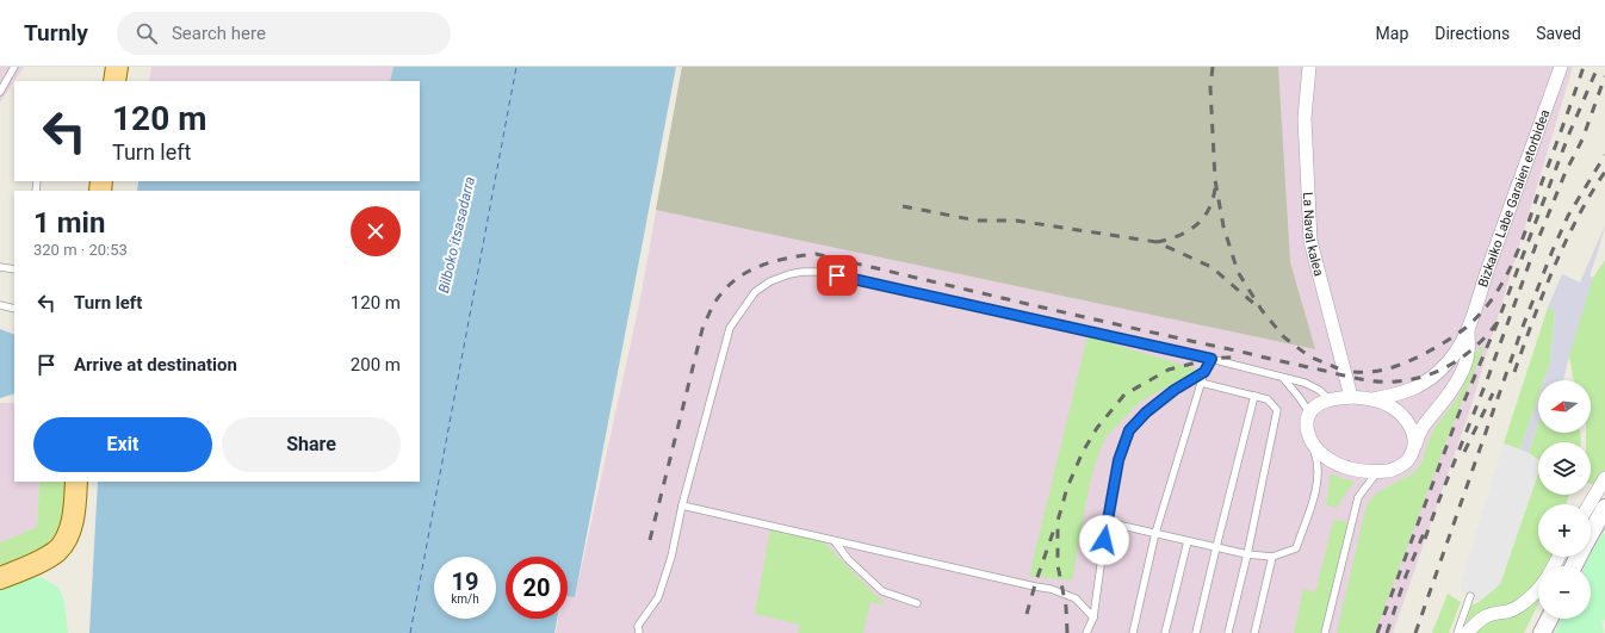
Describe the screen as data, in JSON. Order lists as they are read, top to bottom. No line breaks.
{"streets":{"street":["Bizkaiko Labe Garaien etorbidea","La Naval kalea"]},"water":["Bilboko itsasadarra"],"north":"left","page":{"header":"Turnly","search":"Search here","nav":["Map","Directions","Saved"],"turn":["120 m","Turn left"],"heading":["1 min","320 m · 20:53"],"list":[{"name":"Turn left","value":"120 m"},{"name":"Arrive at destination","value":"200 m"}],"map_buttons":["+","−"],"buttons":["Exit","Share"],"speed":"19 km/h","limit":"20"}}
